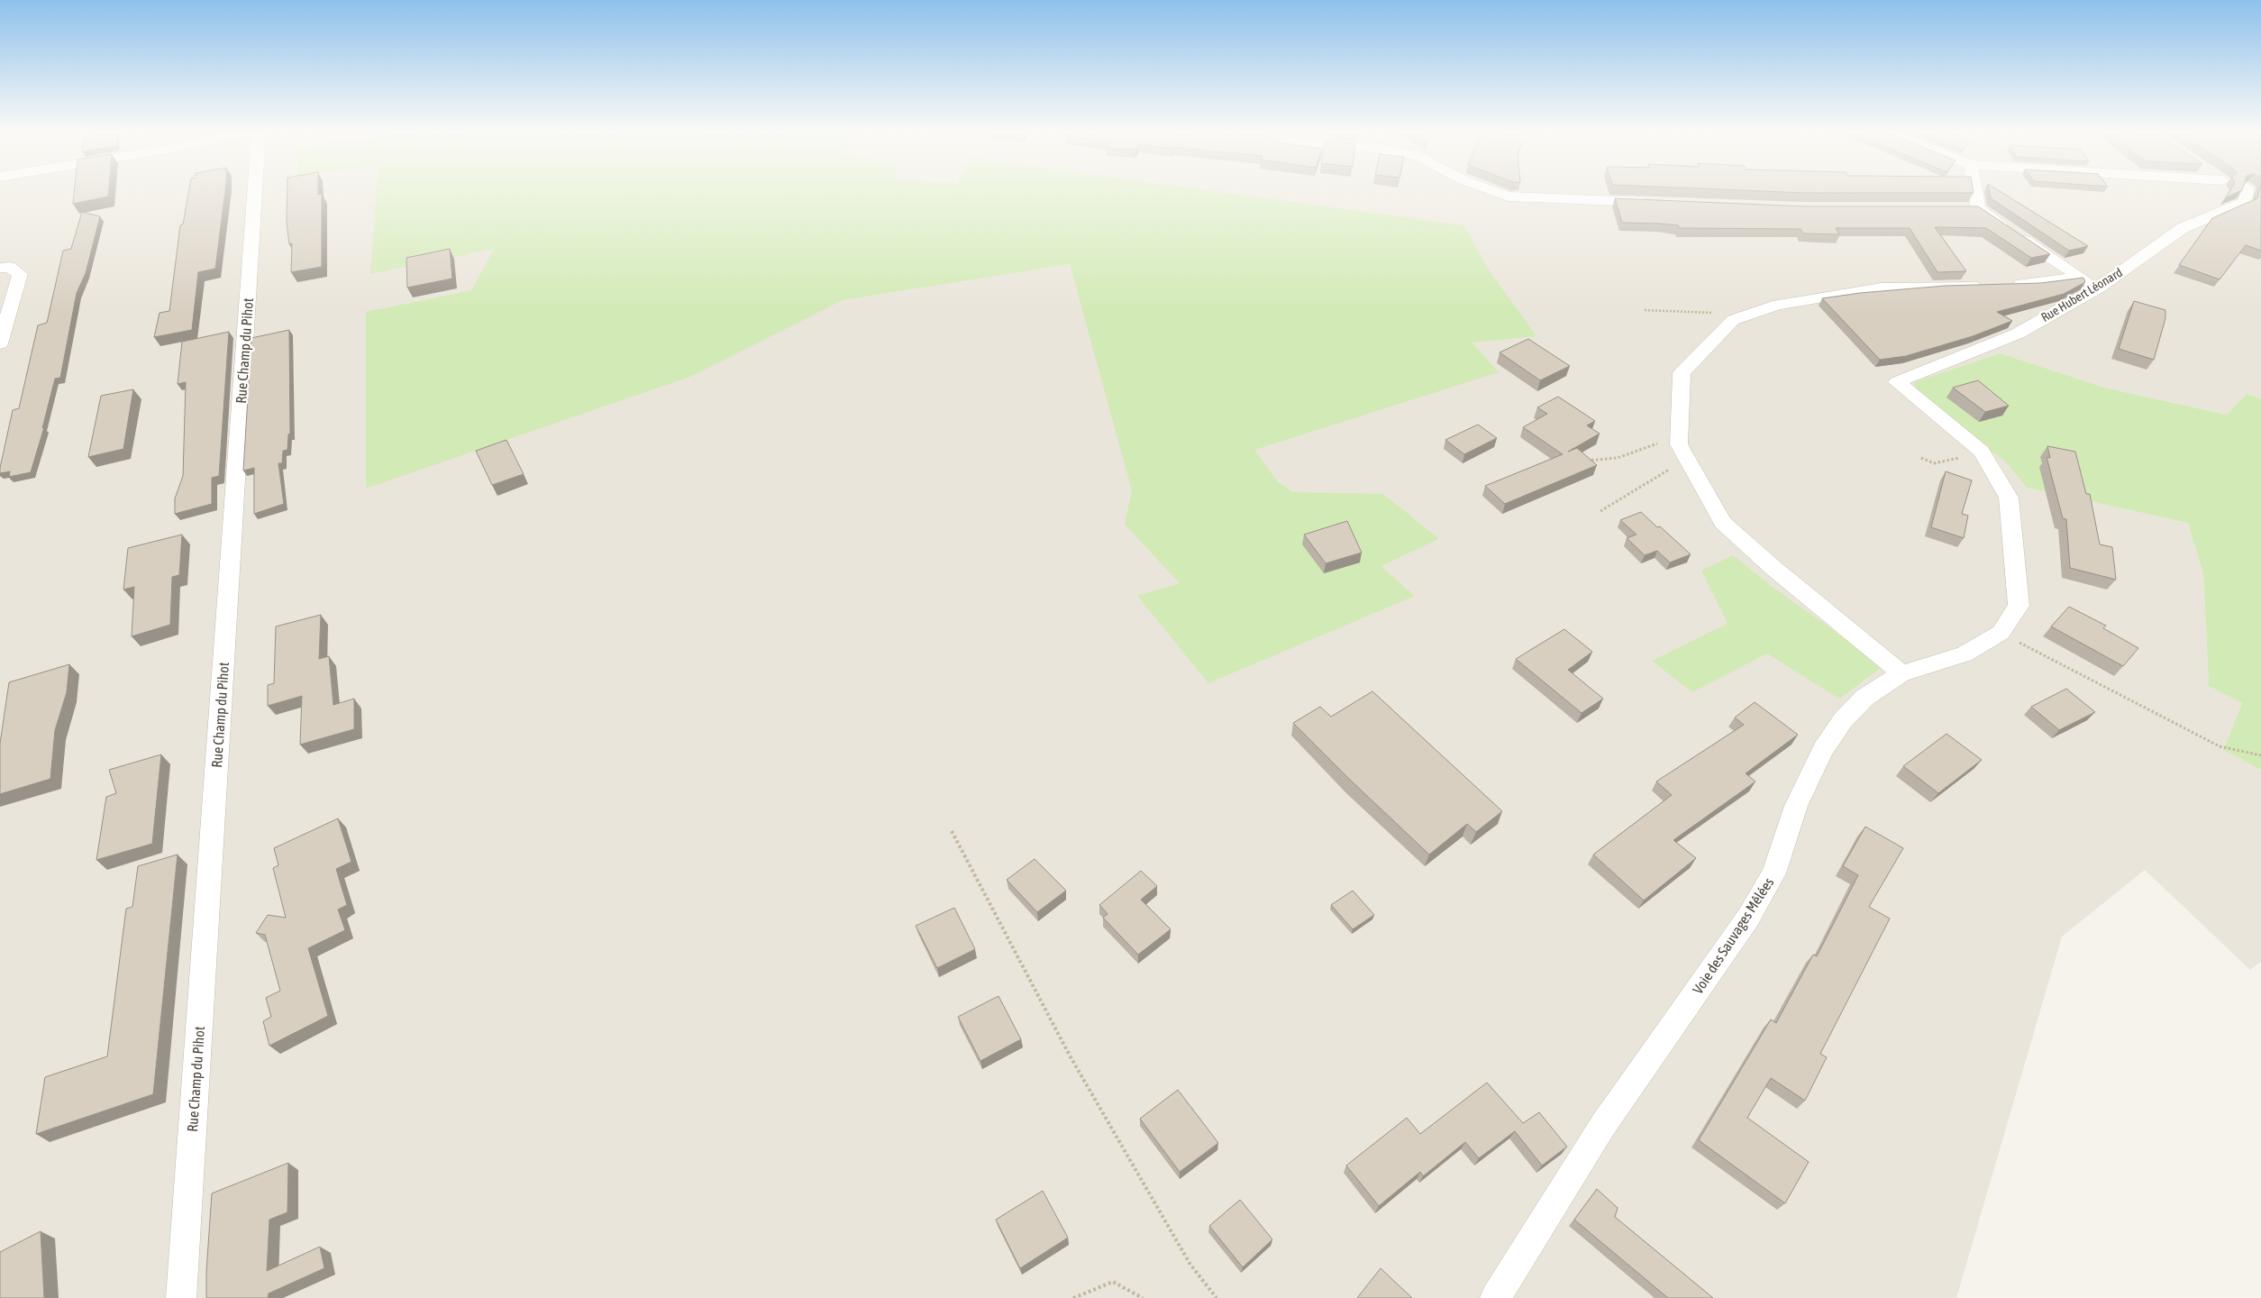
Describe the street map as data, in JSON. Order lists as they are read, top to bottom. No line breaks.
{"streets":{"street":["Rue Hubert Léonard","Rue Champ du Pihot","Voie des Sauvages Mêlées"]},"crossings":[["Rue Hubert Léonard","Voie des Sauvages Mêlées"]]}
